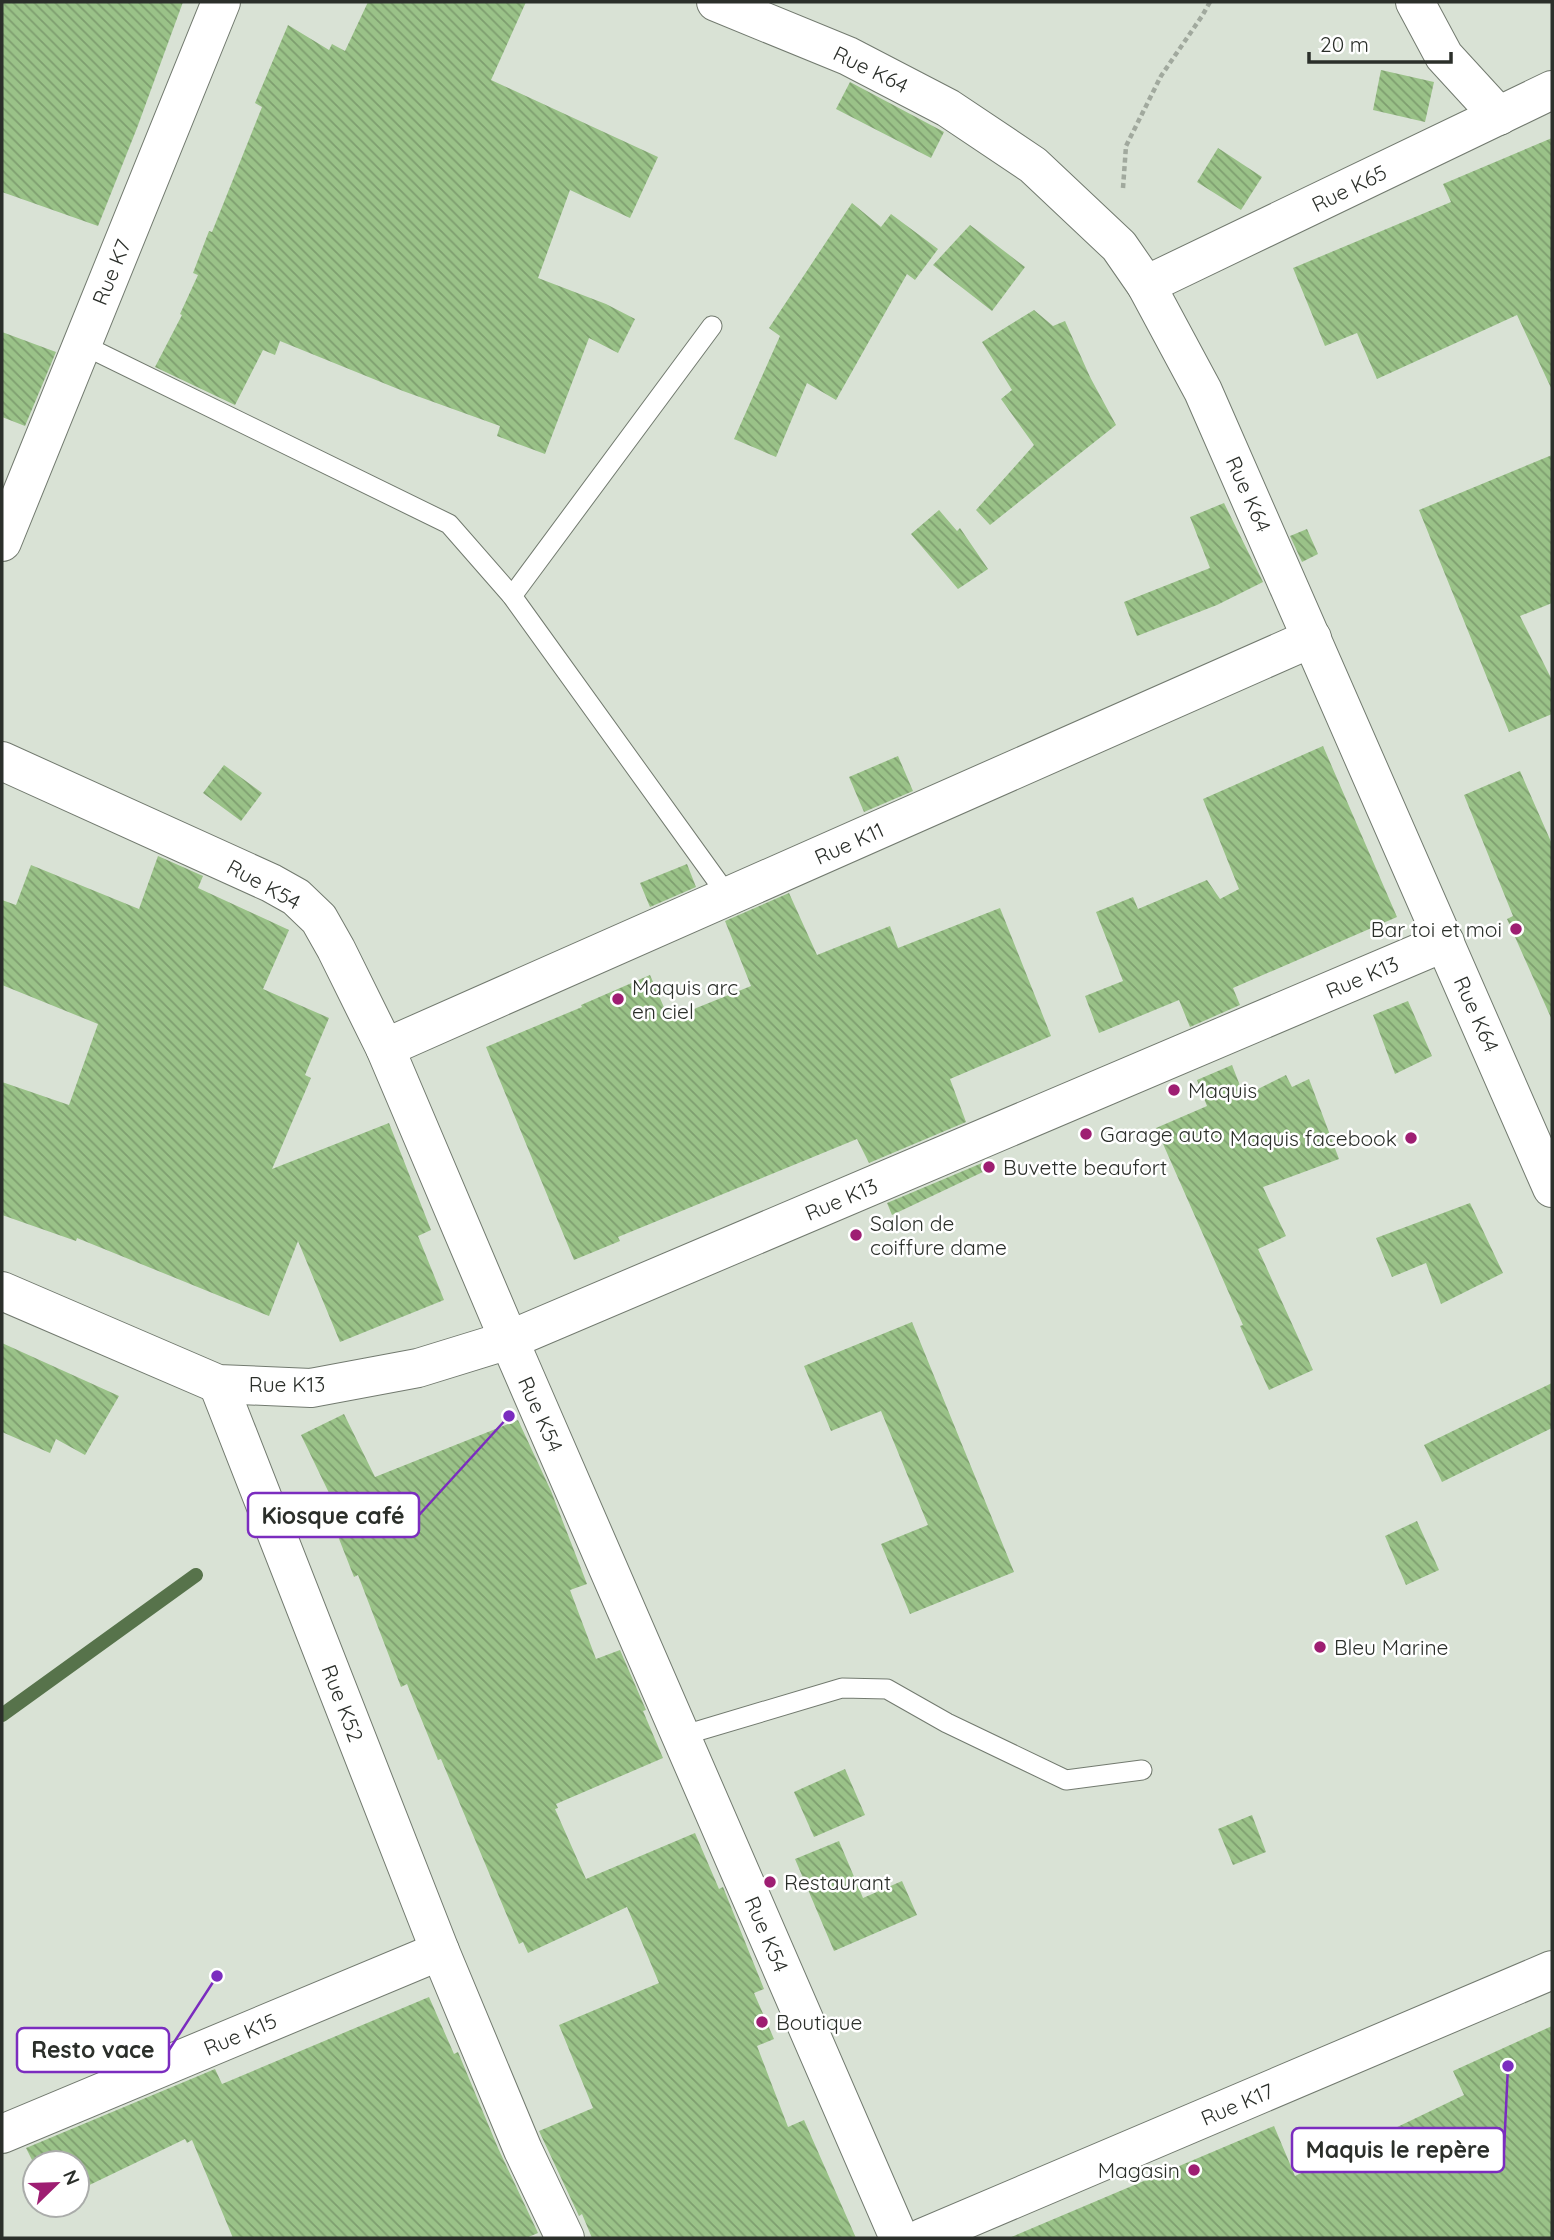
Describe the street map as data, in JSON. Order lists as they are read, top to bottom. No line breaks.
{"streets":{"street":["Rue K64","Rue K65","Rue K7","Rue K11","Rue K54","Rue K13","Rue K52","Rue K15","Rue K17"]},"crossings":[["Rue K64","Rue K65"],["Rue K64","Rue K11"],["Rue K64","Rue K13"],["Rue K11","Rue K54"],["Rue K54","Rue K13"],["Rue K13","Rue K52"],["Rue K52","Rue K15"]],"places":["Bar toi et moi","Maquis arc en ciel","Maquis","Garage auto","Maquis facebook","Buvette beaufort","Salon de coiffure dame","Kiosque café","Bleu Marine","Restaurant","Resto vace","Boutique","Maquis le repère","Magasin"],"scale_bar":"20 m","north":"top right"}
